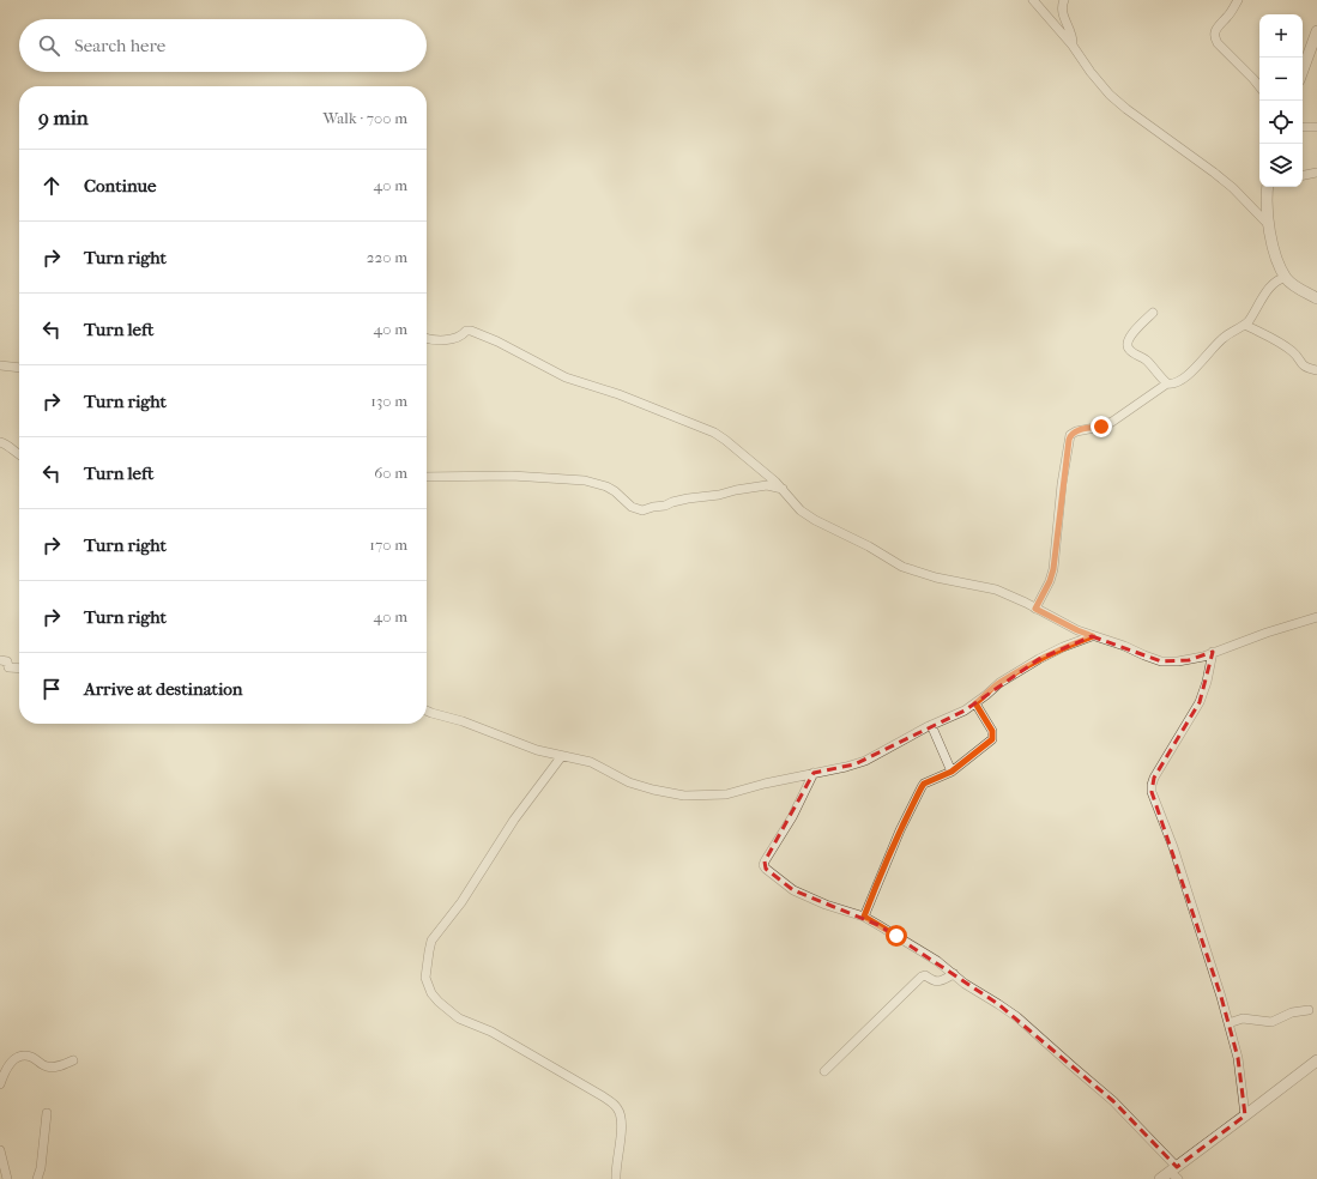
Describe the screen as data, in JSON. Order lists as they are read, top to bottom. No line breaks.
{"page":{"map_buttons":["+","−"],"search":"Search here","heading":["9 min","Walk · 700 m"],"list":[["Continue","40 m"],["Turn right","220 m"],["Turn left","40 m"],["Turn right","130 m"],["Turn left","60 m"],["Turn right","170 m"],["Turn right","40 m"],"Arrive at destination"]}}
